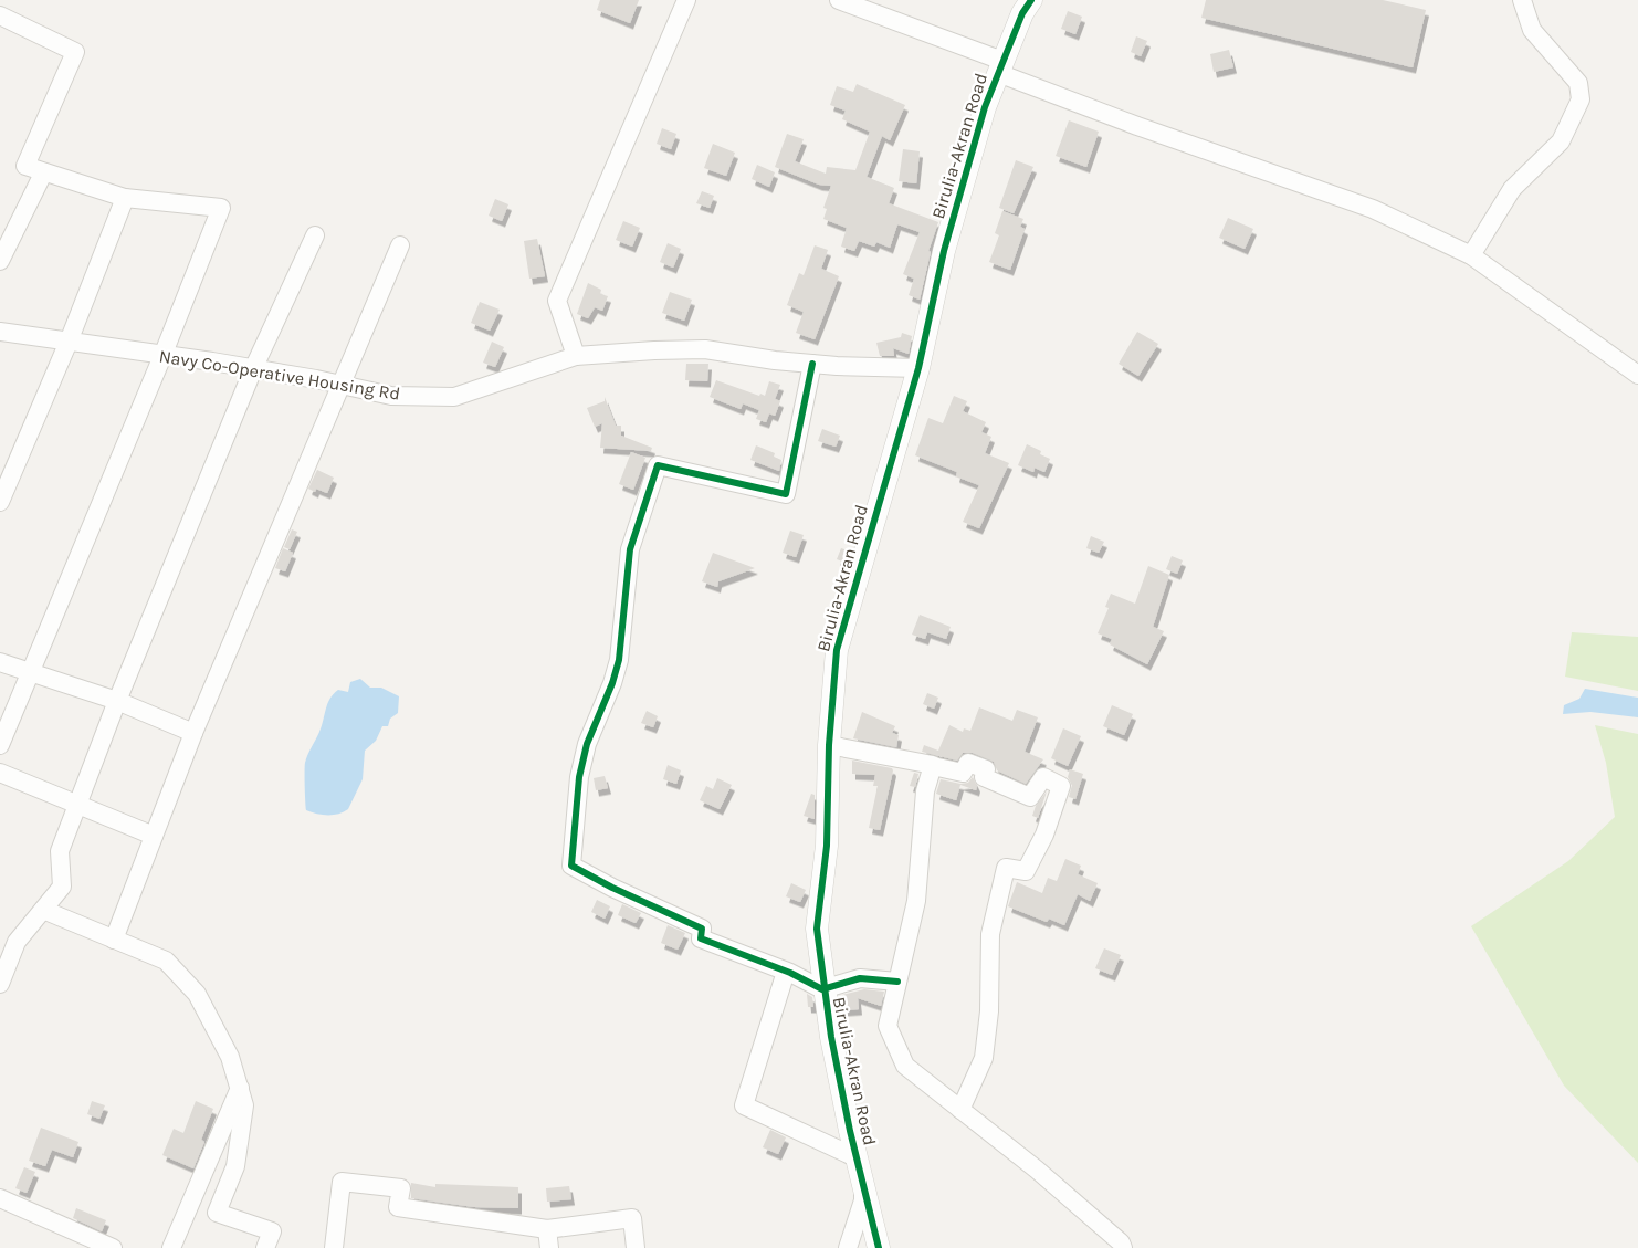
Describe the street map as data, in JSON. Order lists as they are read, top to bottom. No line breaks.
{"streets":{"street":["Birulia-Akran Road","Navy Co-Operative Housing Rd"]},"crossings":[["Birulia-Akran Road","Navy Co-Operative Housing Rd"]]}
